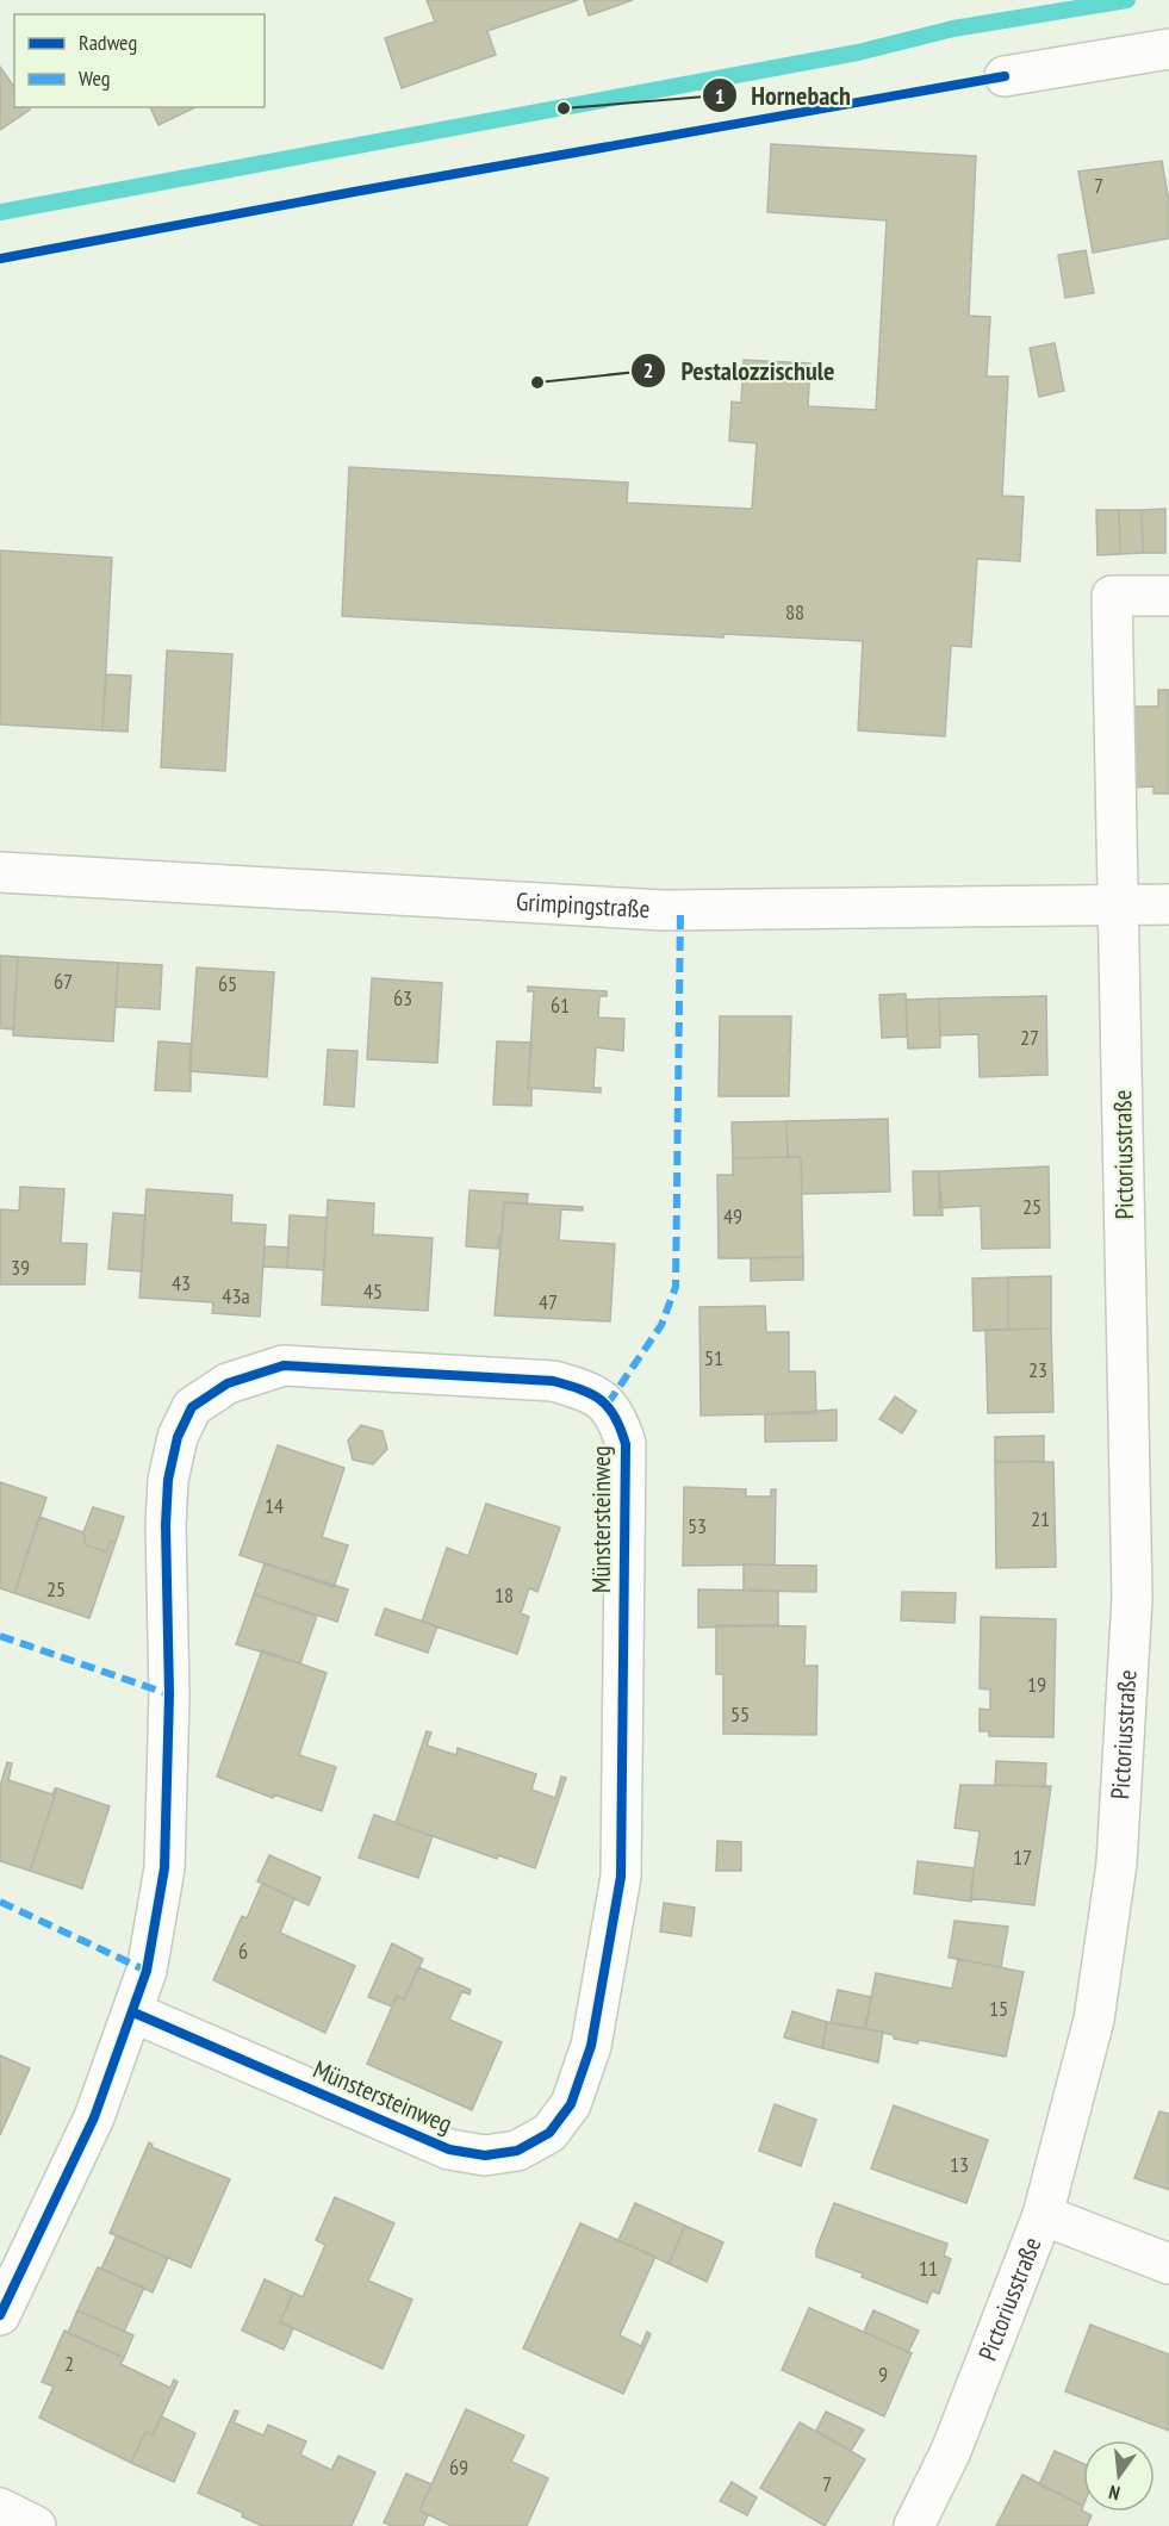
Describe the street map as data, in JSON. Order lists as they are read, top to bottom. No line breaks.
{"streets":{"street":["Grimpingstraße","Pictoriusstraße","Münstersteinweg"]},"crossings":[["Grimpingstraße","Pictoriusstraße"]],"places":["Hornebach","Pestalozzischule"],"house_numbers":["7","88","67","65","63","61","27","25","49","39","43","45","43a","47","51","23","14","21","53","25","18","19","55","17","6","15","13","11","2","9","69","7"],"legend":["Radweg","Weg"],"north":"bottom"}
